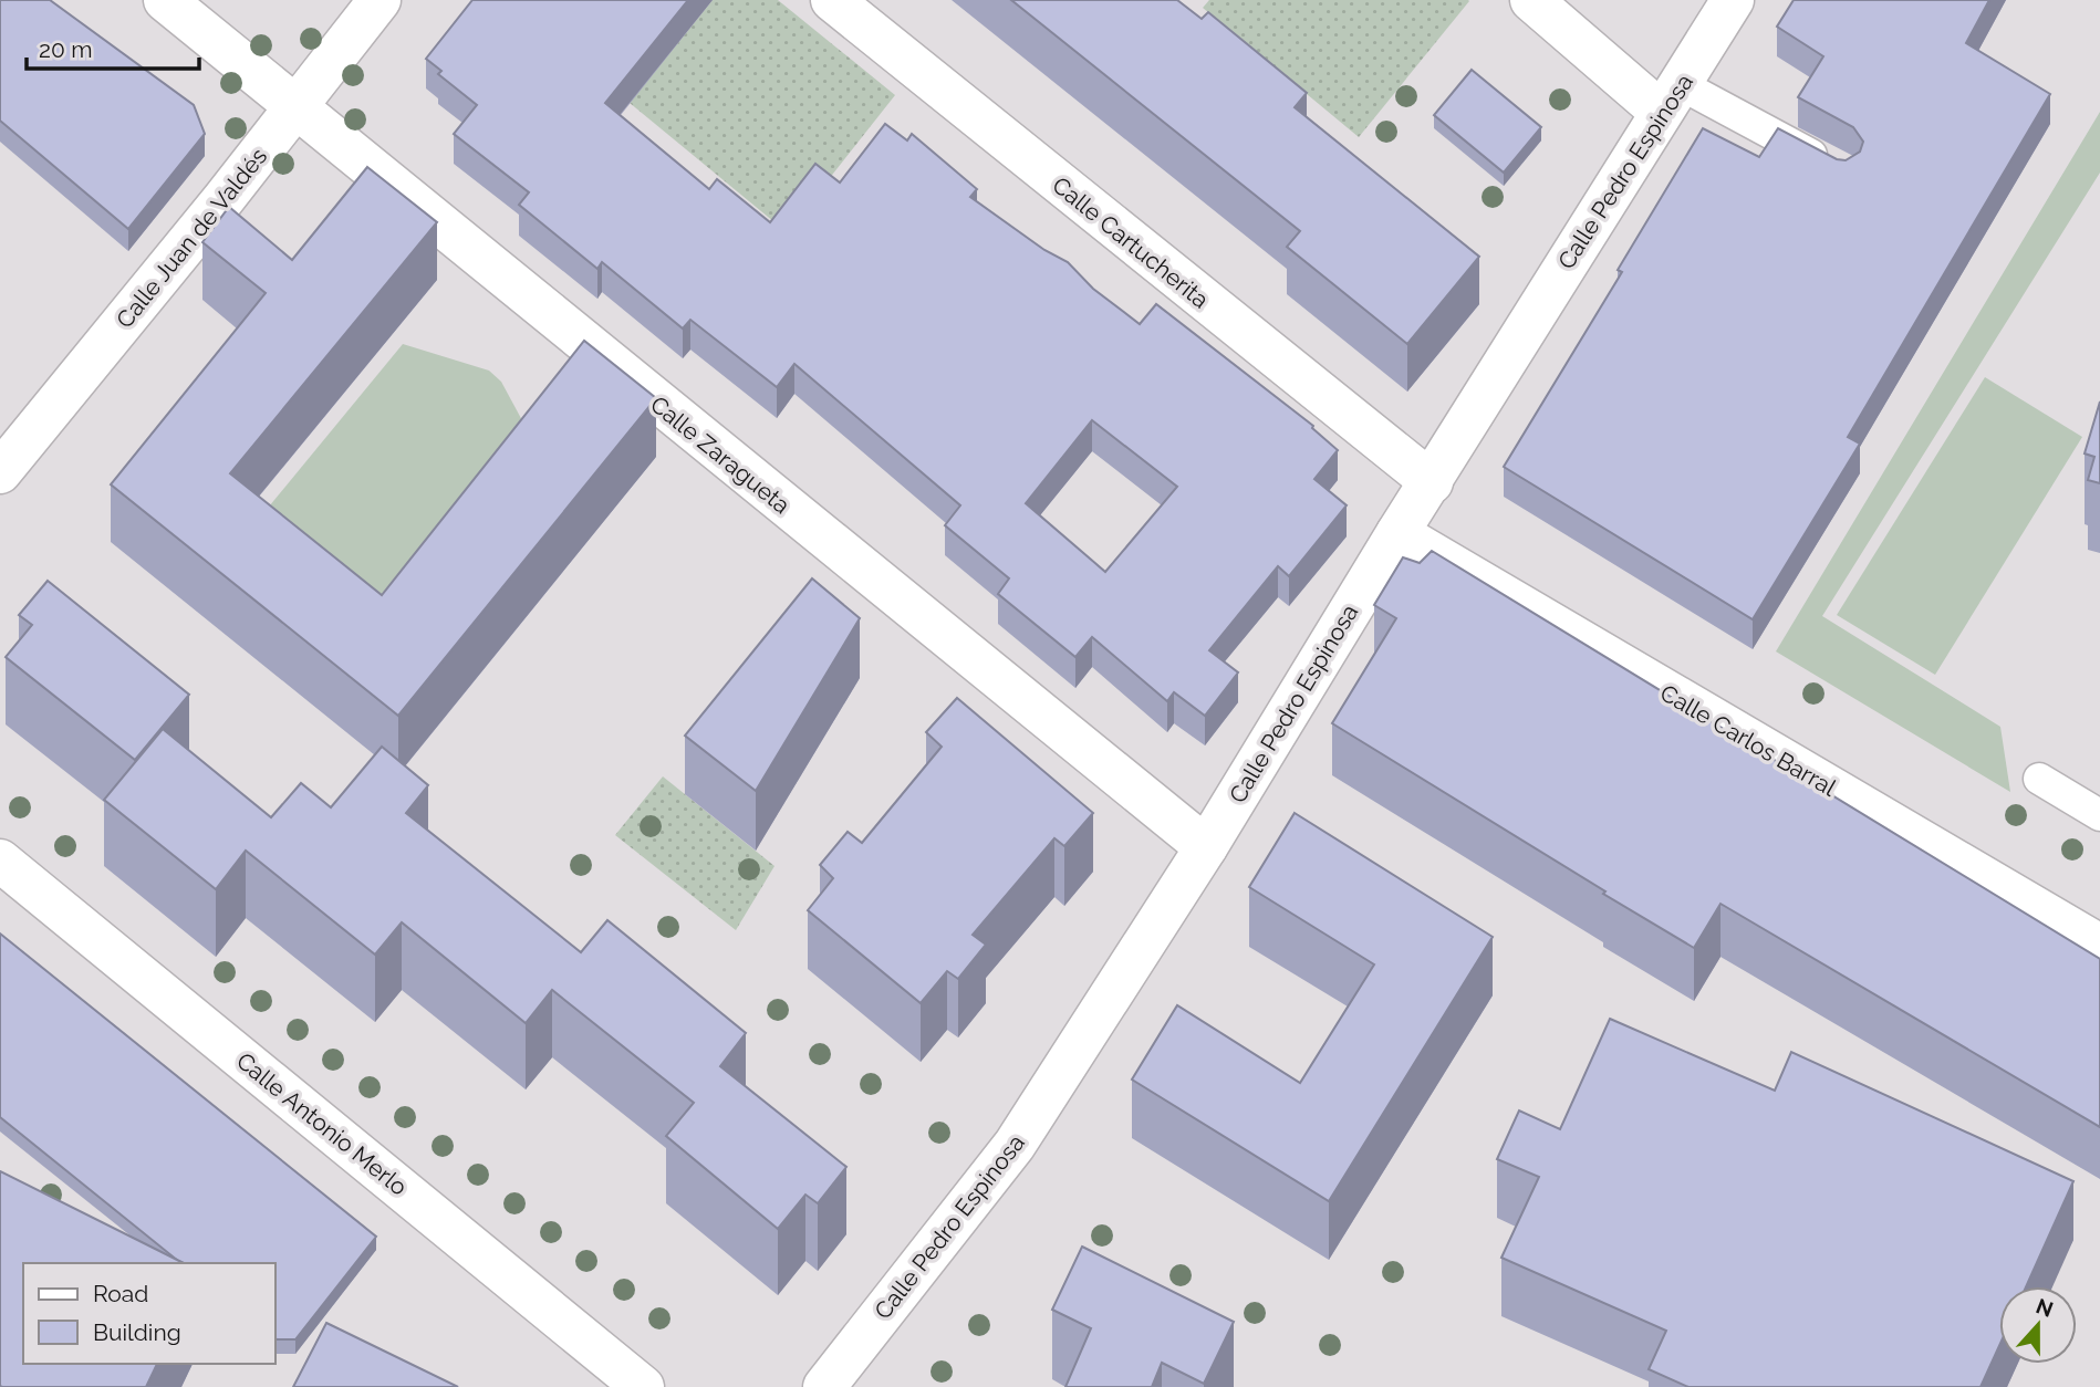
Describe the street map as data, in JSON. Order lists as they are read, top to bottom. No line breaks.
{"streets":{"street":["Calle Pedro Espinosa","Calle Juan de Valdés","Calle Cartucherita","Calle Zaragueta","Calle Carlos Barral","Calle Antonio Merlo"]},"crossings":[["Calle Pedro Espinosa","Calle Cartucherita"],["Calle Pedro Espinosa","Calle Zaragueta"],["Calle Pedro Espinosa","Calle Carlos Barral"],["Calle Juan de Valdés","Calle Zaragueta"]],"legend":["Road","Building"],"scale_bar":"20 m","north":"top"}
